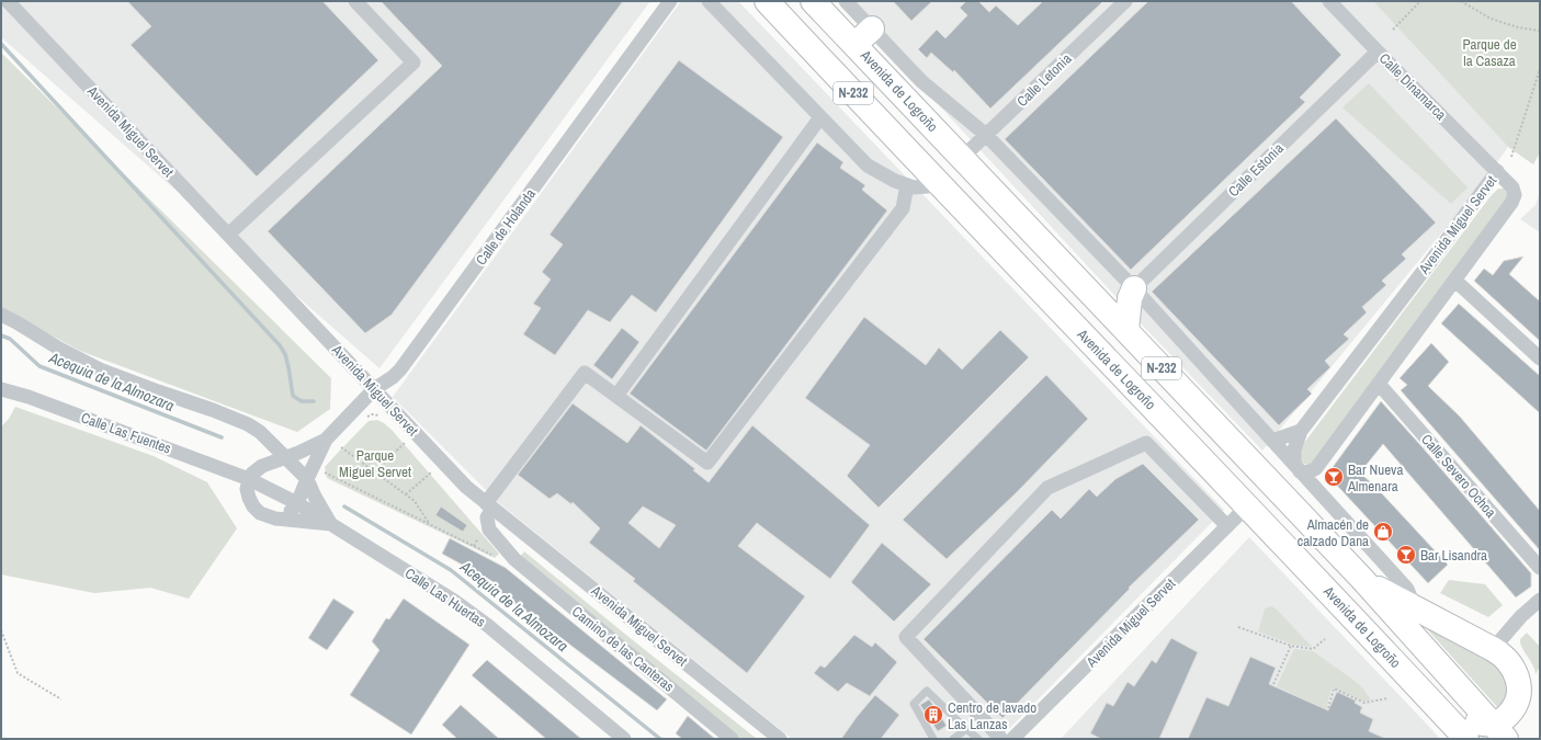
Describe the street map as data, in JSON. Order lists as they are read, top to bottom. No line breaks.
{"streets":{"highway":["Avenida de Logroño","N-232"],"street":["Calle Letonia","Calle Dinamarca","Avenida Miguel Servet","Calle Estonia","Calle de Holanda","Calle Las Fuentes","Calle Severo Ochoa","Calle Las Huertas","Camino de las Canteras"]},"crossings":[["Calle Letonia","Avenida de Logroño"],["Calle Dinamarca","Avenida Miguel Servet"],["Calle Dinamarca","Calle Estonia"],["Avenida de Logroño","Avenida Miguel Servet"],["Avenida Miguel Servet","Calle de Holanda"],["Avenida Miguel Servet","Calle Severo Ochoa"],["Avenida Miguel Servet","Camino de las Canteras"],["Calle de Holanda","Calle Las Huertas"],["Calle Las Fuentes","Calle Las Huertas"]],"water":["Acequia de la Almozara"],"parks":["Parque de la Casaza","Parque Miguel Servet"],"places":{"bar":["Bar Nueva Almenara","Bar Lisandra"],"shop":["Almacén de calzado Dana"],"building":["Centro de lavado Las Lanzas"]}}
